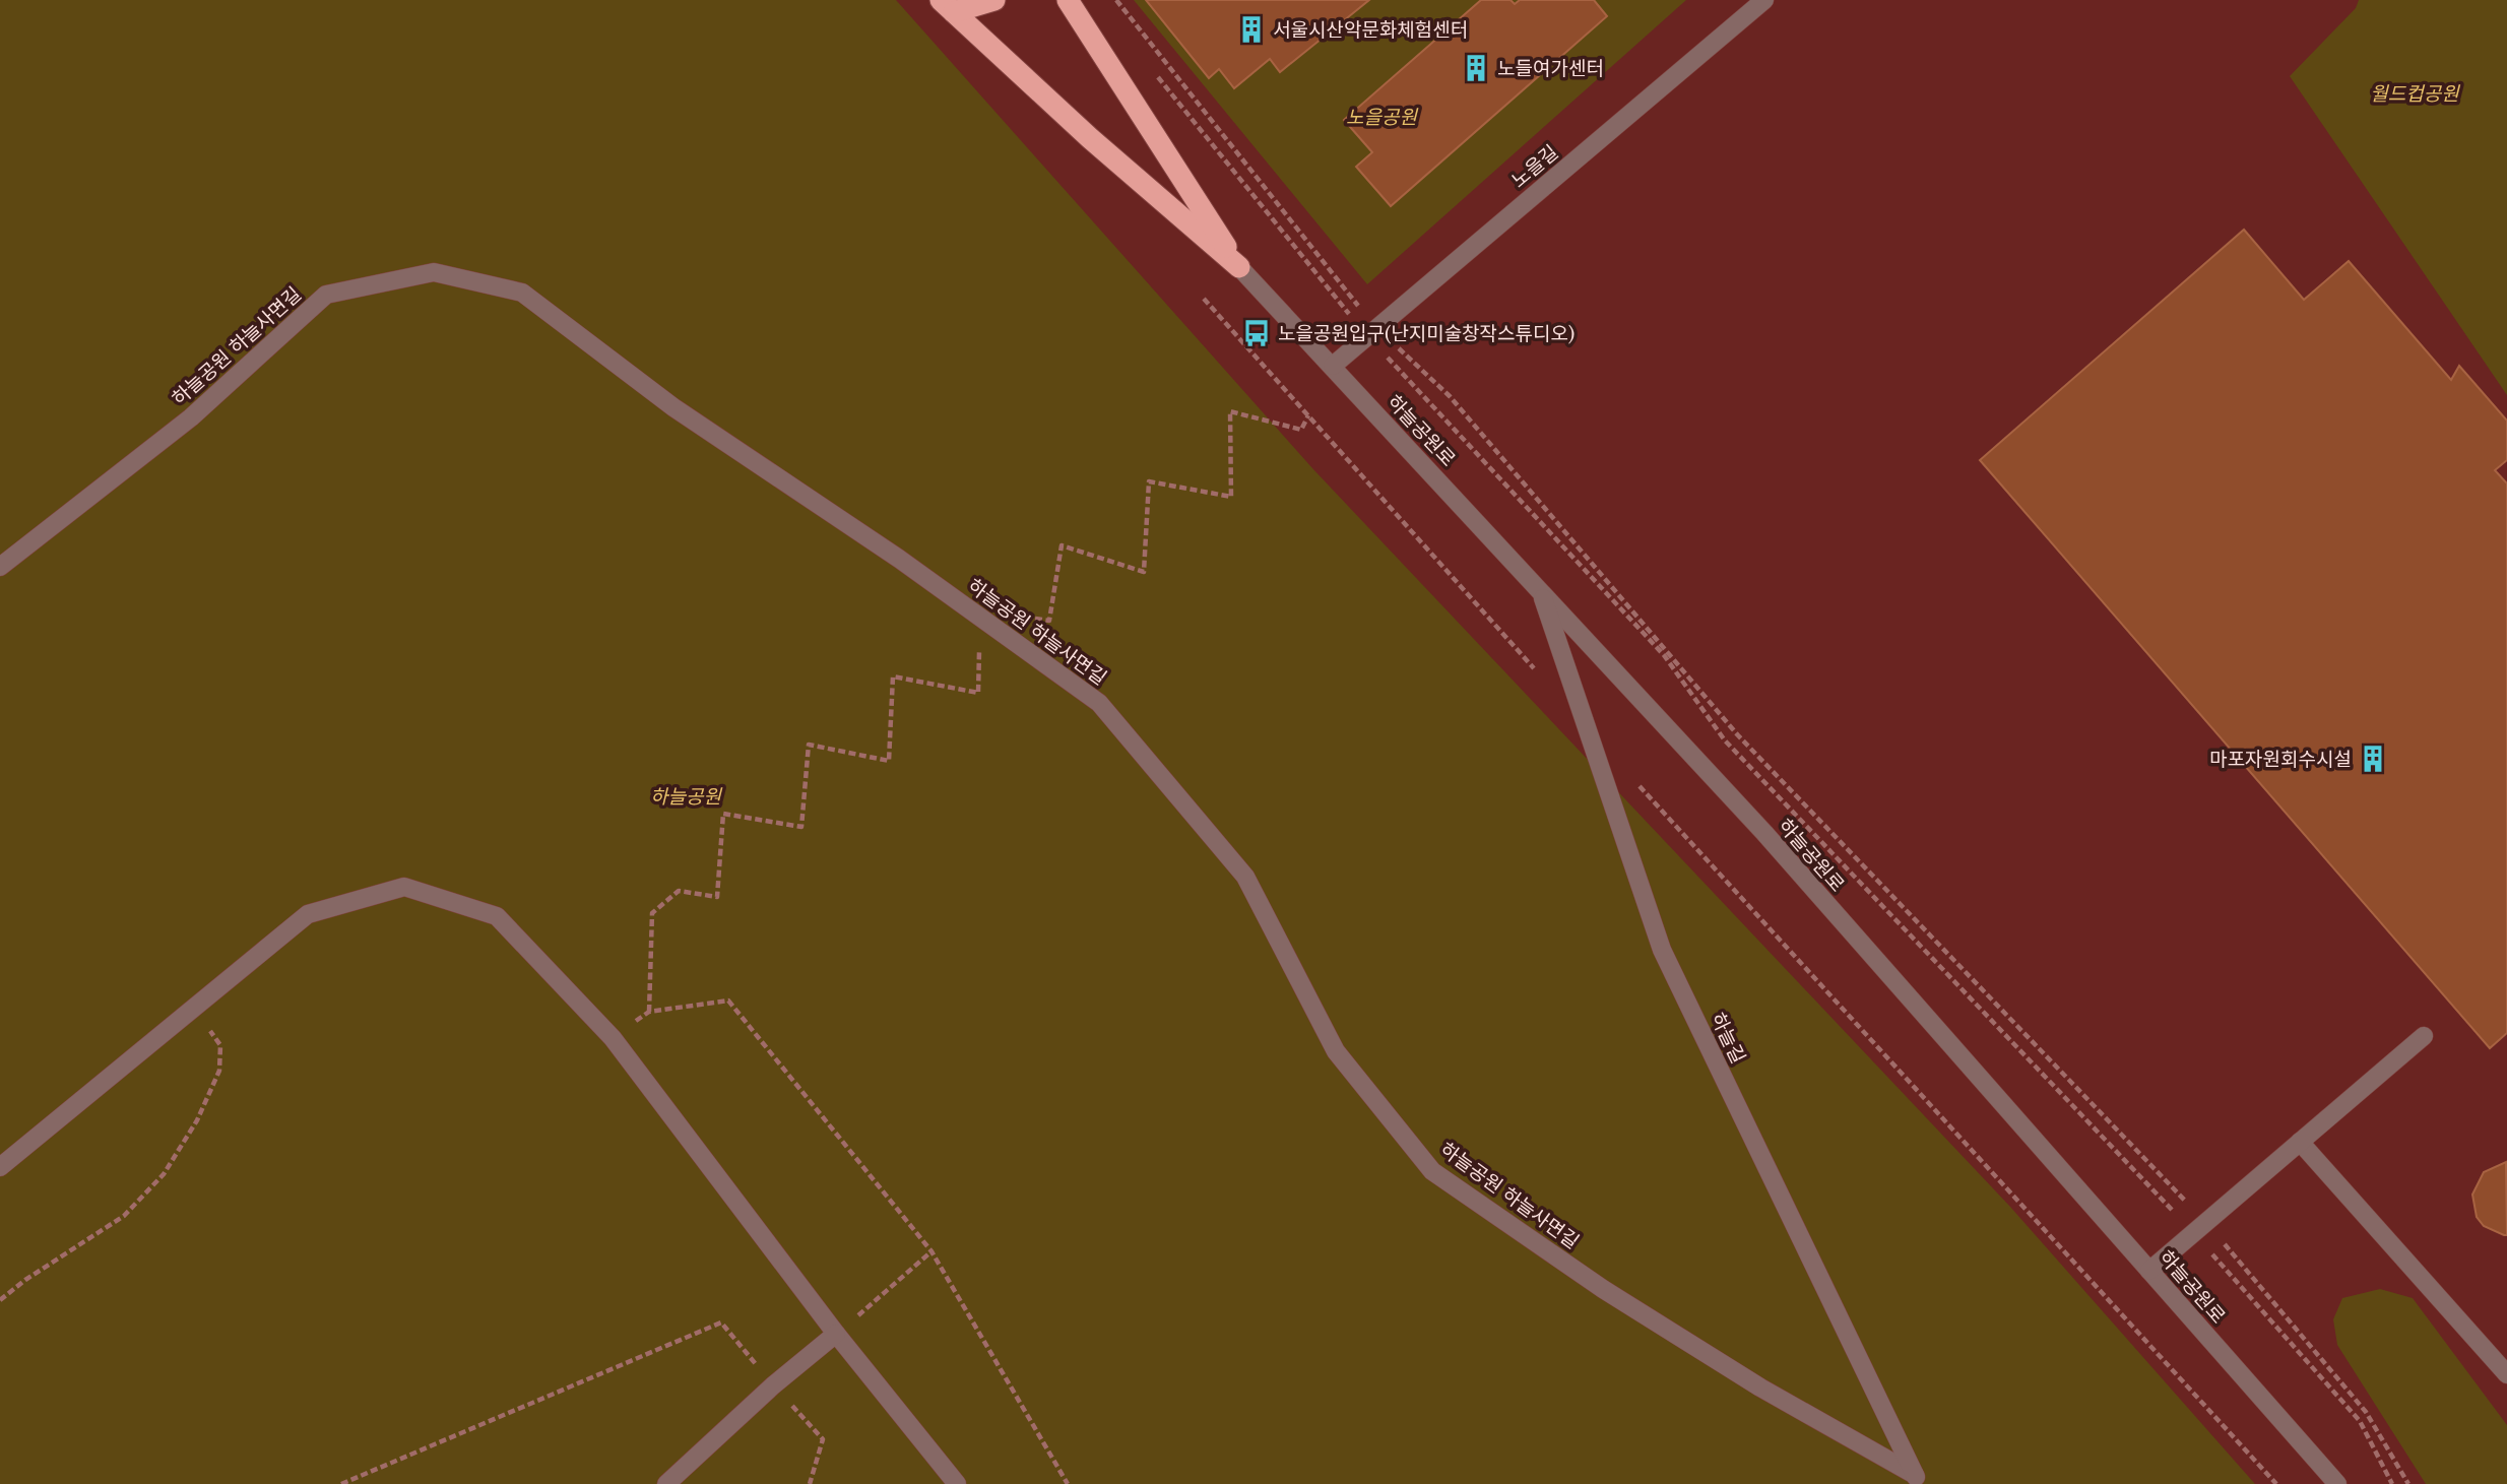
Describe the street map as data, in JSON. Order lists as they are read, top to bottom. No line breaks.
{"streets":{"street":["노을길","하늘공원 하늘사면길","하늘공원로","하늘길"]},"crossings":[["노을길","하늘공원로"],["하늘공원 하늘사면길","하늘길"],["하늘공원로","하늘길"]],"parks":["월드컵공원","노을공원","하늘공원"],"places":{"building":["서울시산악문화체험센터","노들여가센터","마포자원회수시설"],"bus stop":["노을공원입구(난지미술창작스튜디오)"]}}
